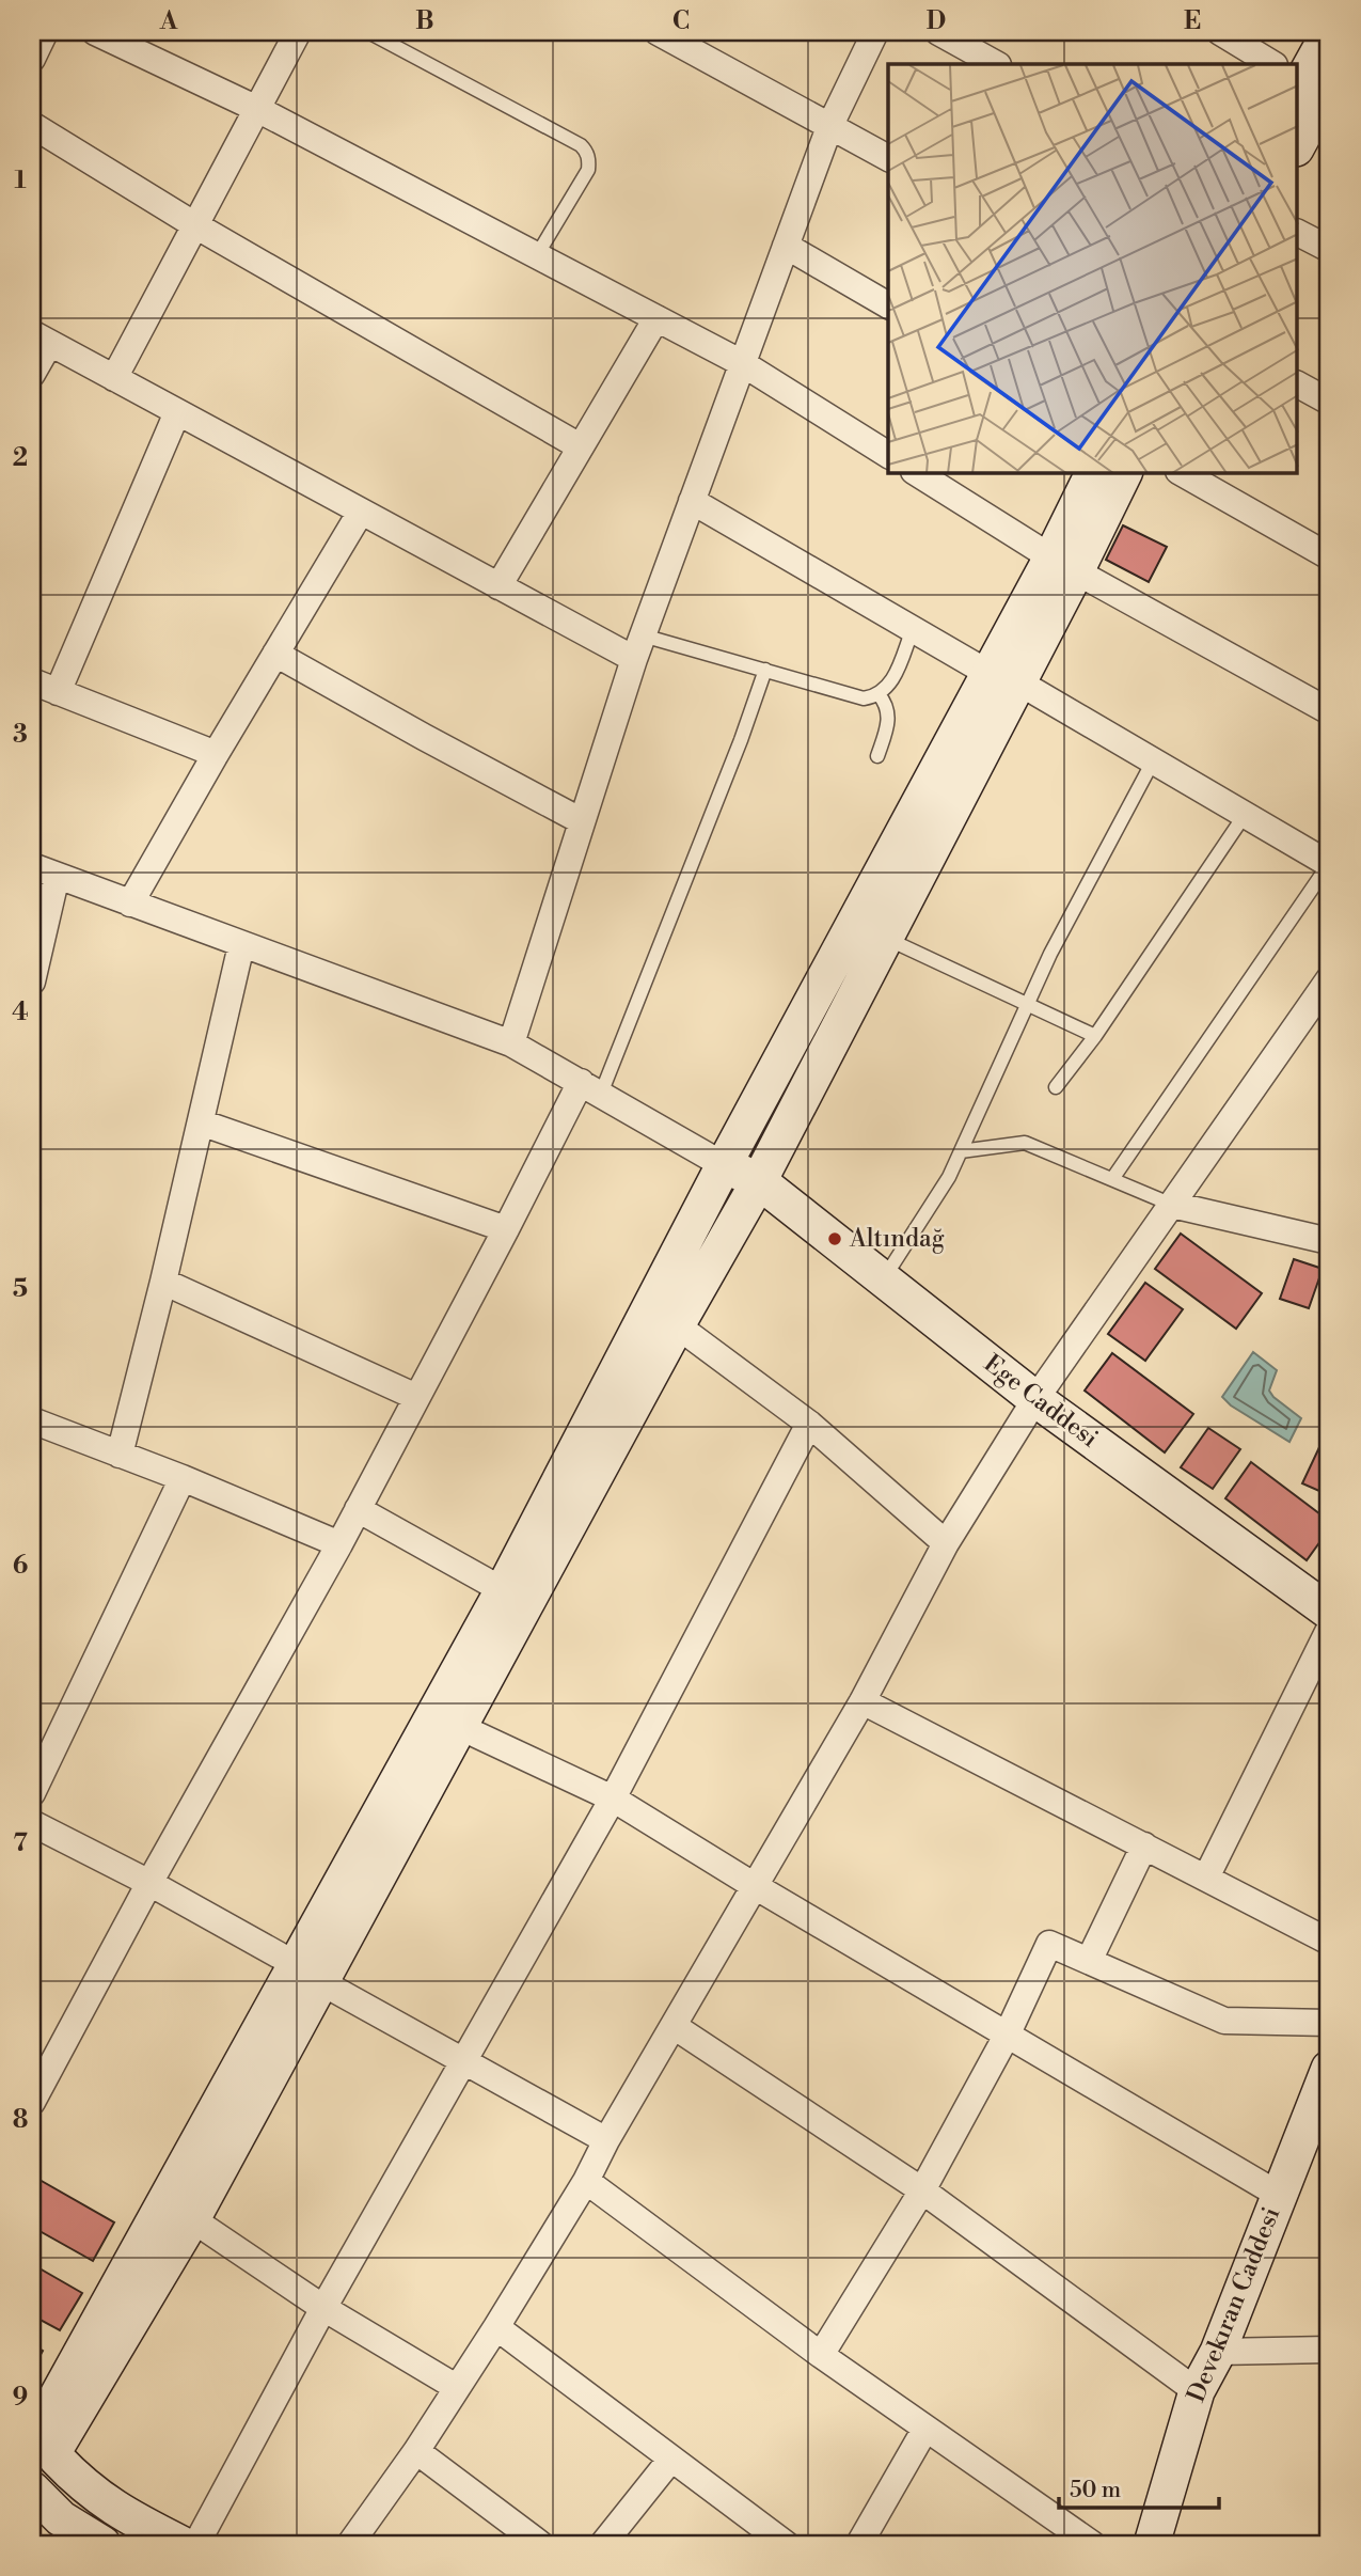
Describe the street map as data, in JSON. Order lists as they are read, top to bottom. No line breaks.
{"streets":{"main road":["Ege Caddesi","Devekıran Caddesi"]},"places":["Altındağ"],"scale_bar":"50 m","grid":{"columns":["A","B","C","D","E"],"rows":["1","2","3","4","5","6","7","8","9"]}}
